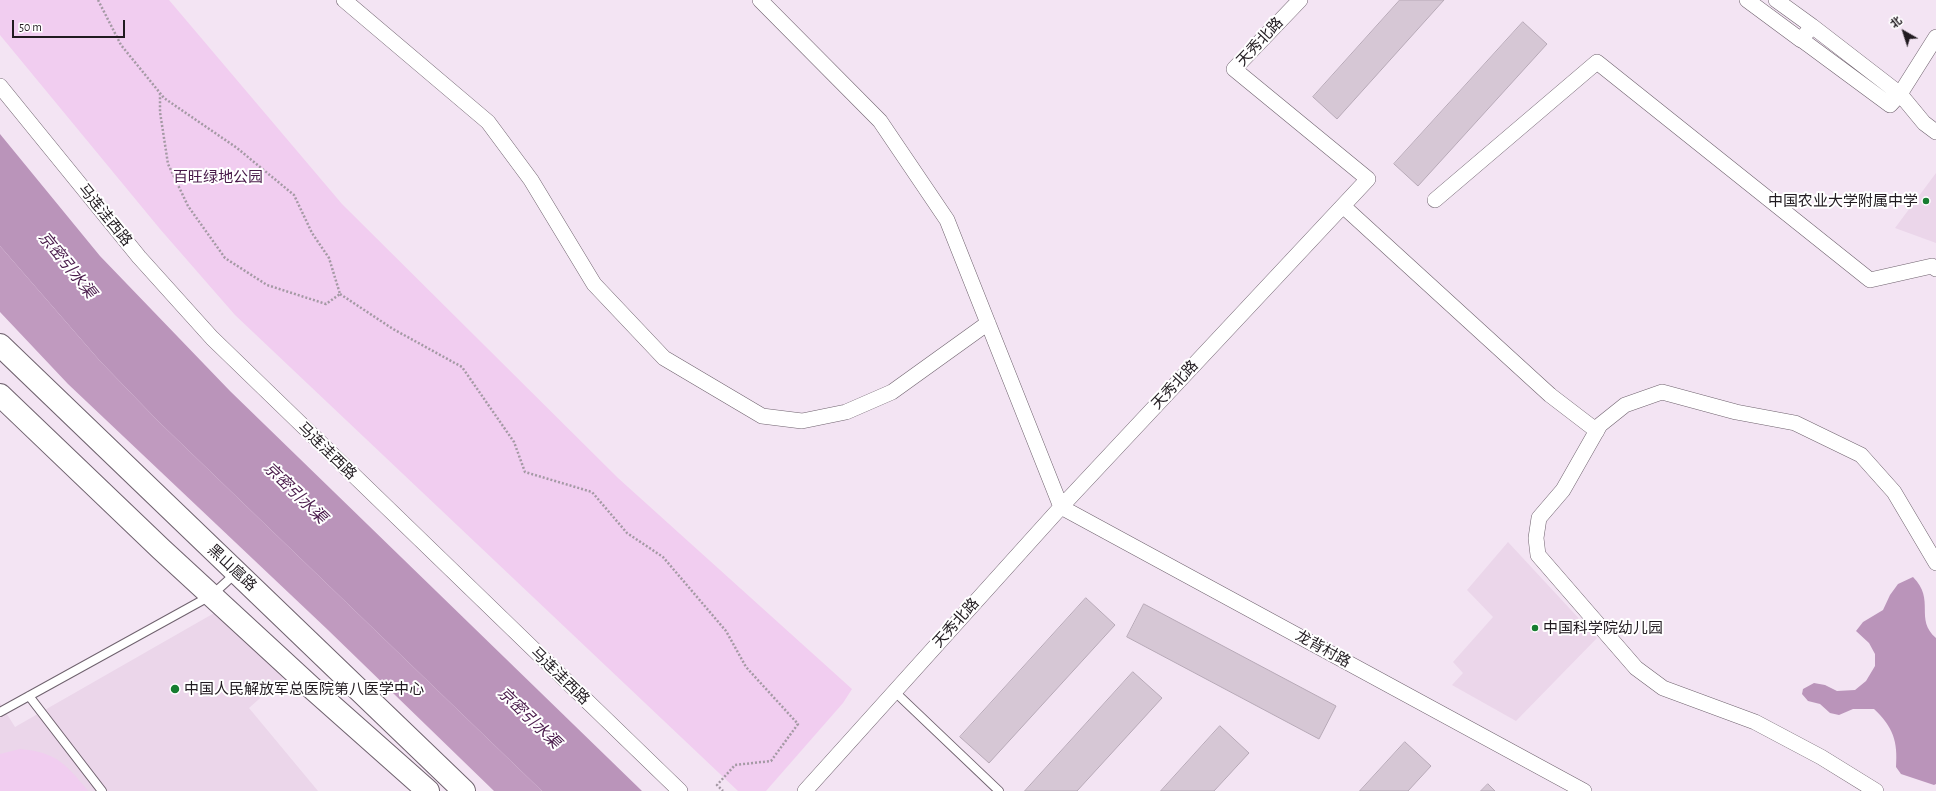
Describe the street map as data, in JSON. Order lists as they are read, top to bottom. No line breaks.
{"streets":{"main road":["黑山扈路"],"street":["天秀北路","马连洼西路","龙背村路"]},"crossings":[["天秀北路","龙背村路"]],"water":["京密引水渠"],"parks":["百旺绿地公园"],"places":["中国农业大学附属中学","中国科学院幼儿园","中国人民解放军总医院第八医学中心"],"scale_bar":"50 m","north":"top left"}
